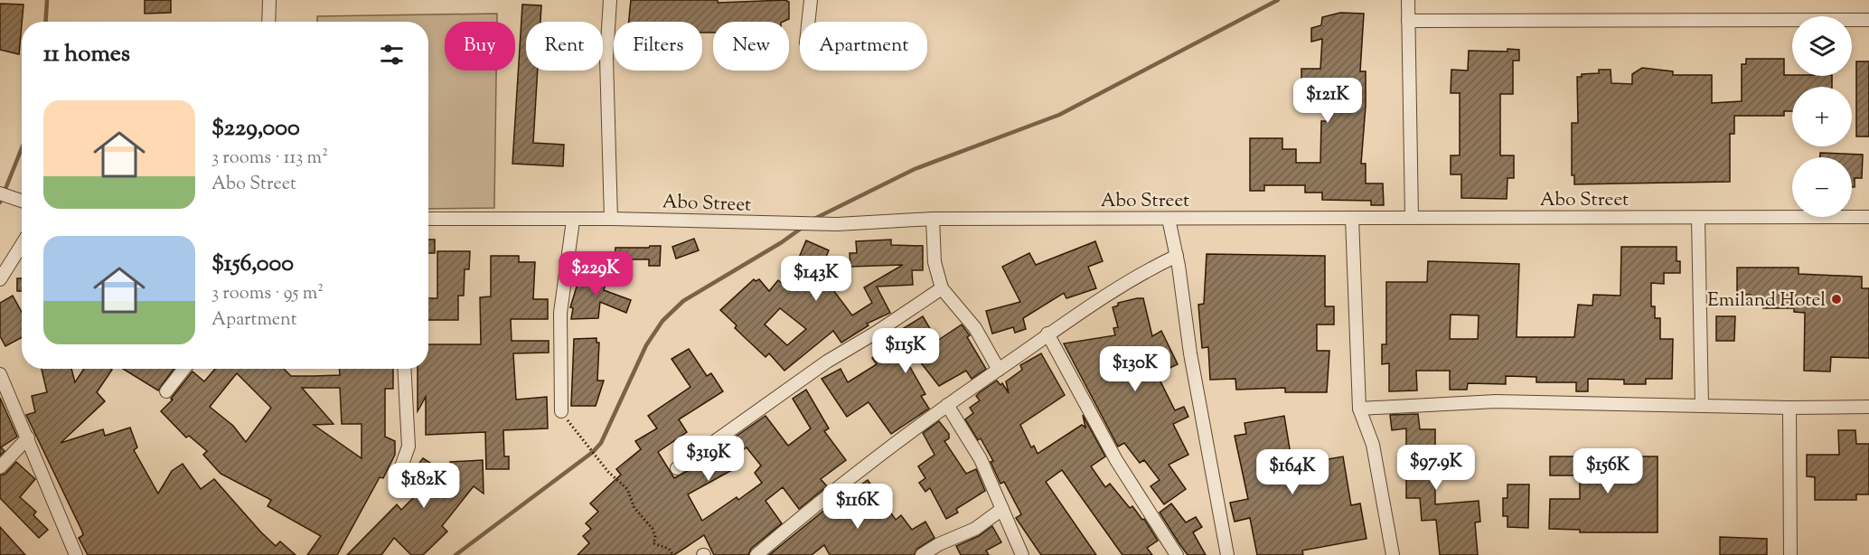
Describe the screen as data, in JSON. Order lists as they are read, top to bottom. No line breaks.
{"streets":{"street":["Abo Street"]},"places":["Emiland Hotel"],"page":{"map_buttons":["+","−"],"chip":["Buy","Rent","Filters","New","Apartment"],"heading":"11 homes","price":["$121K","$229K","$143K","$115K","$130K","$319K","$97.9K","$156K","$164K","$182K","$116K"],"list":[{"name":"$229,000","note":"3 rooms · 113 m² · Abo Street"},{"name":"$156,000","note":"3 rooms · 95 m² · Apartment"}]}}
